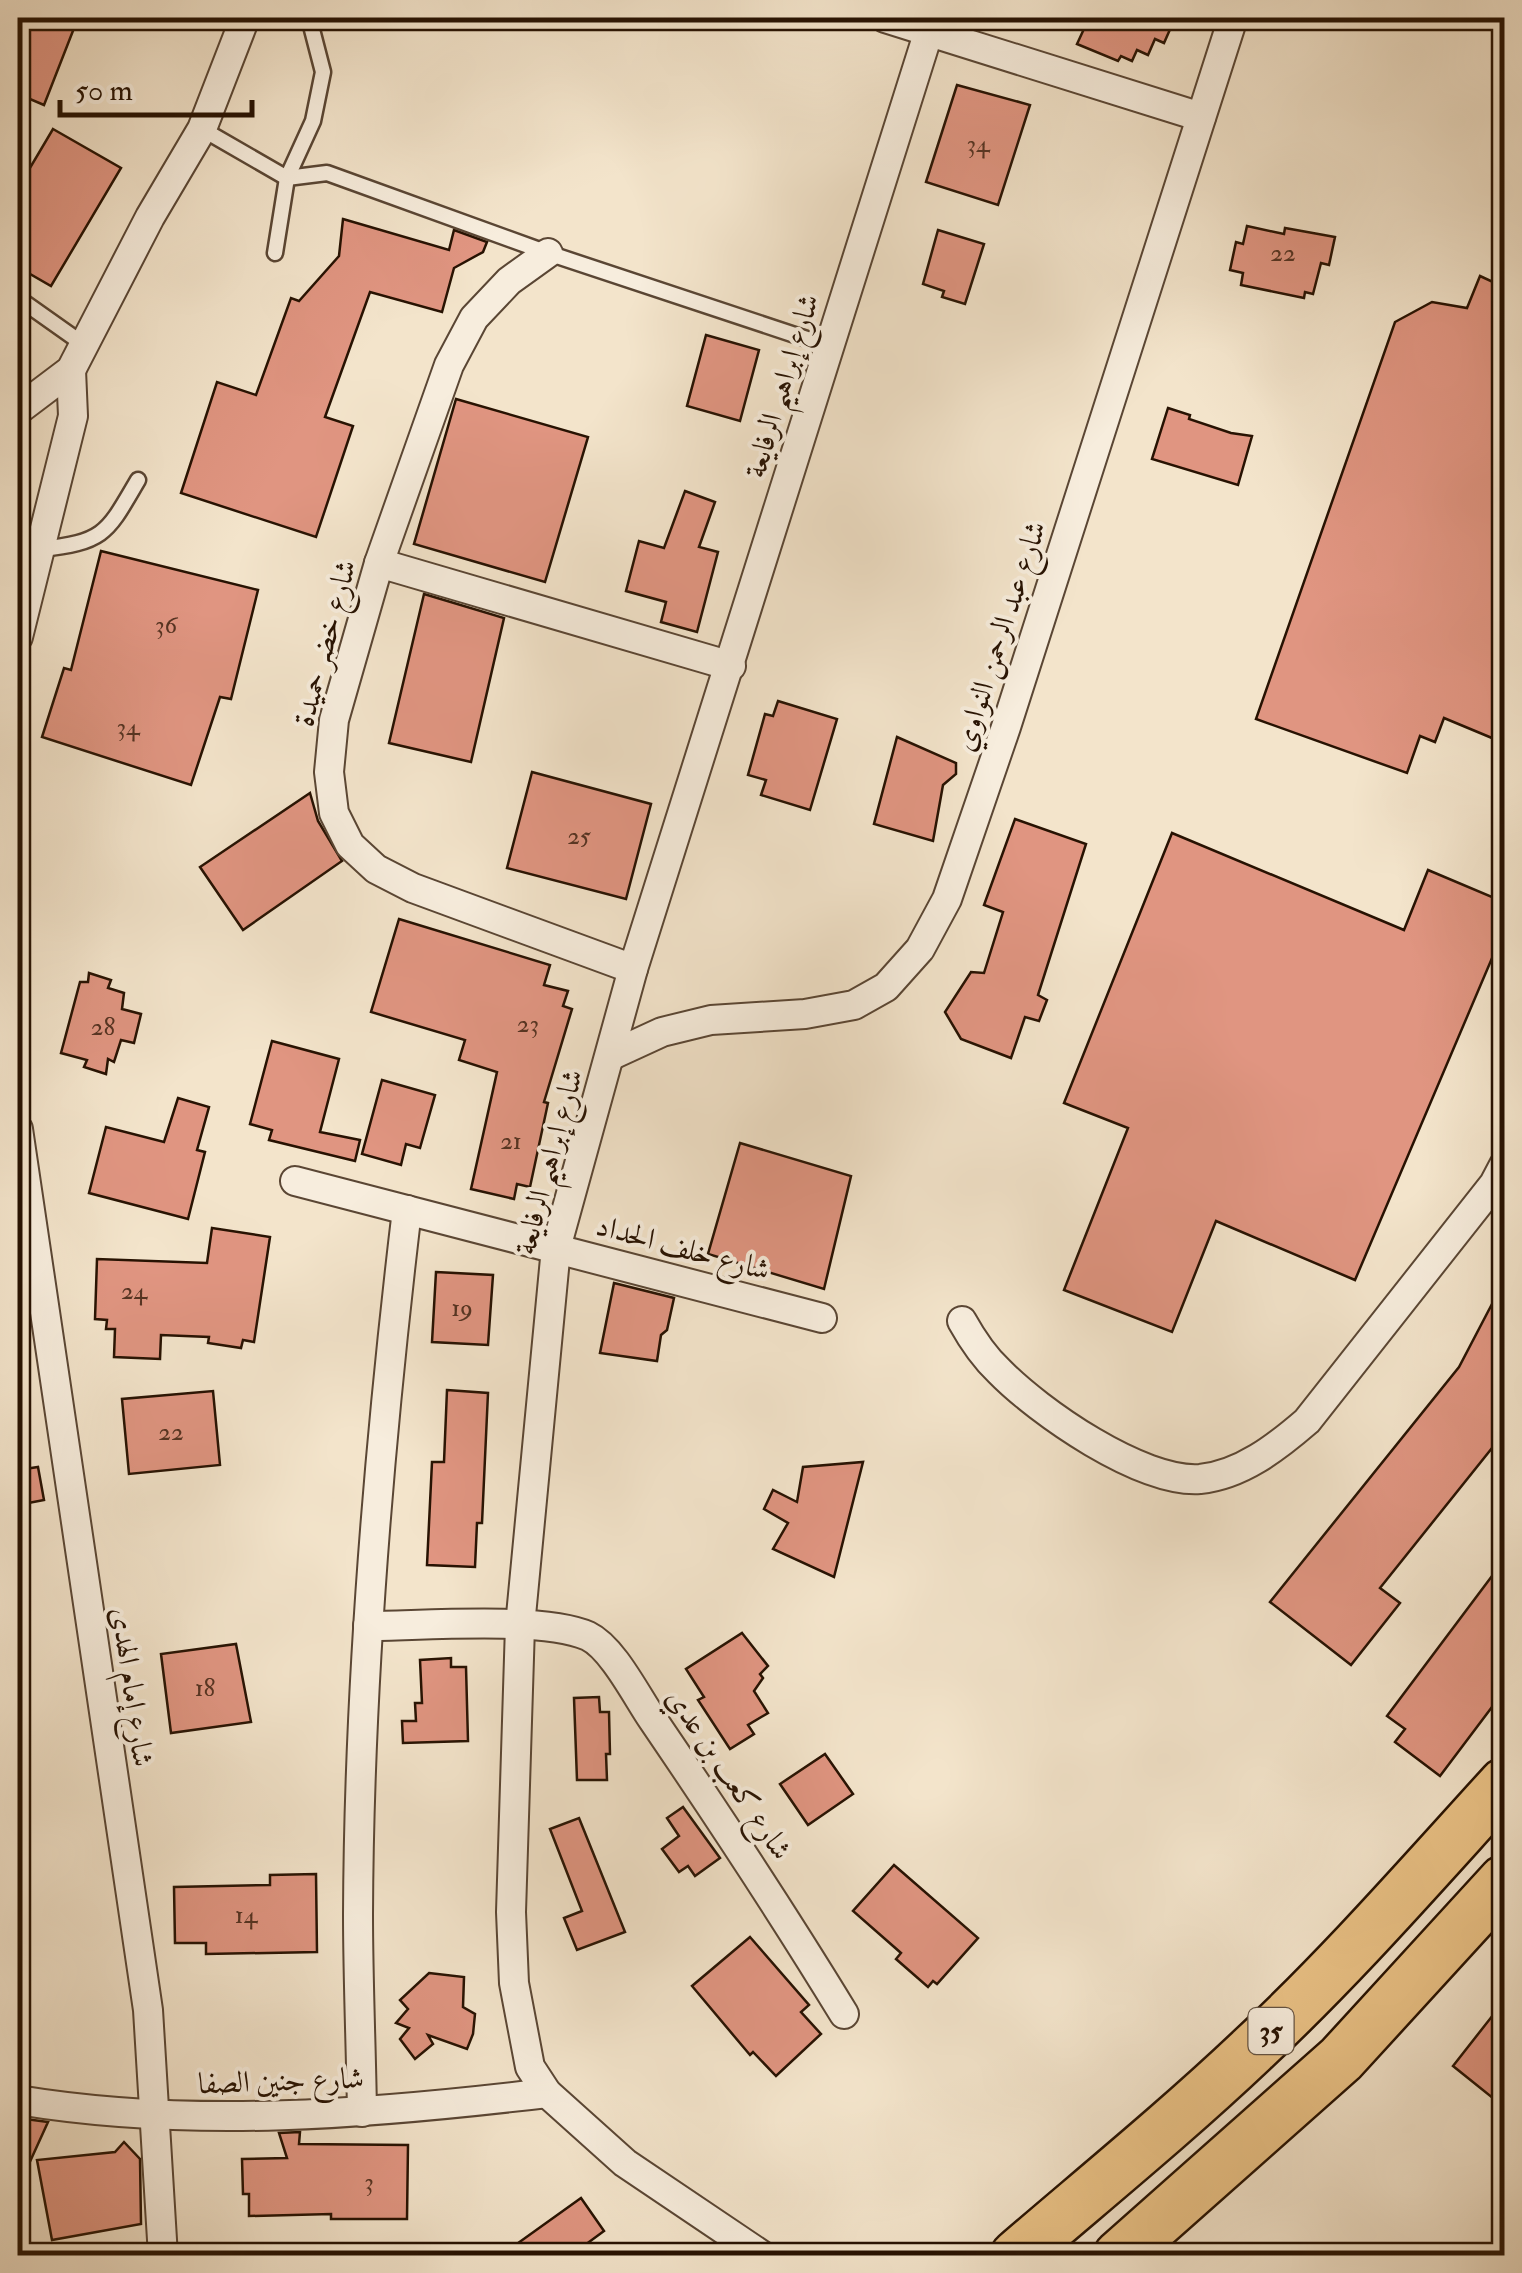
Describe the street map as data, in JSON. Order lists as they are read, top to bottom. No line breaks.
{"streets":{"highway":["35"],"street":["شارع إبراهيم الرفايعة","شارع عبد الرحمن النواوي","شارع خضر حميدة","شارع خلف الحداد","شارع إمام الهدى","شارع كعب بن عدي","شارع جنين الصفا"]},"crossings":[["شارع إبراهيم الرفايعة","شارع عبد الرحمن النواوي"],["شارع إبراهيم الرفايعة","شارع خضر حميدة"],["شارع إبراهيم الرفايعة","شارع خلف الحداد"],["شارع إبراهيم الرفايعة","شارع كعب بن عدي"],["شارع إبراهيم الرفايعة","شارع جنين الصفا"],["شارع إمام الهدى","شارع جنين الصفا"]],"house_numbers":["34","22","36","34","25","23","28","21","24","19","22","18","14","3"],"scale_bar":"50 m"}
